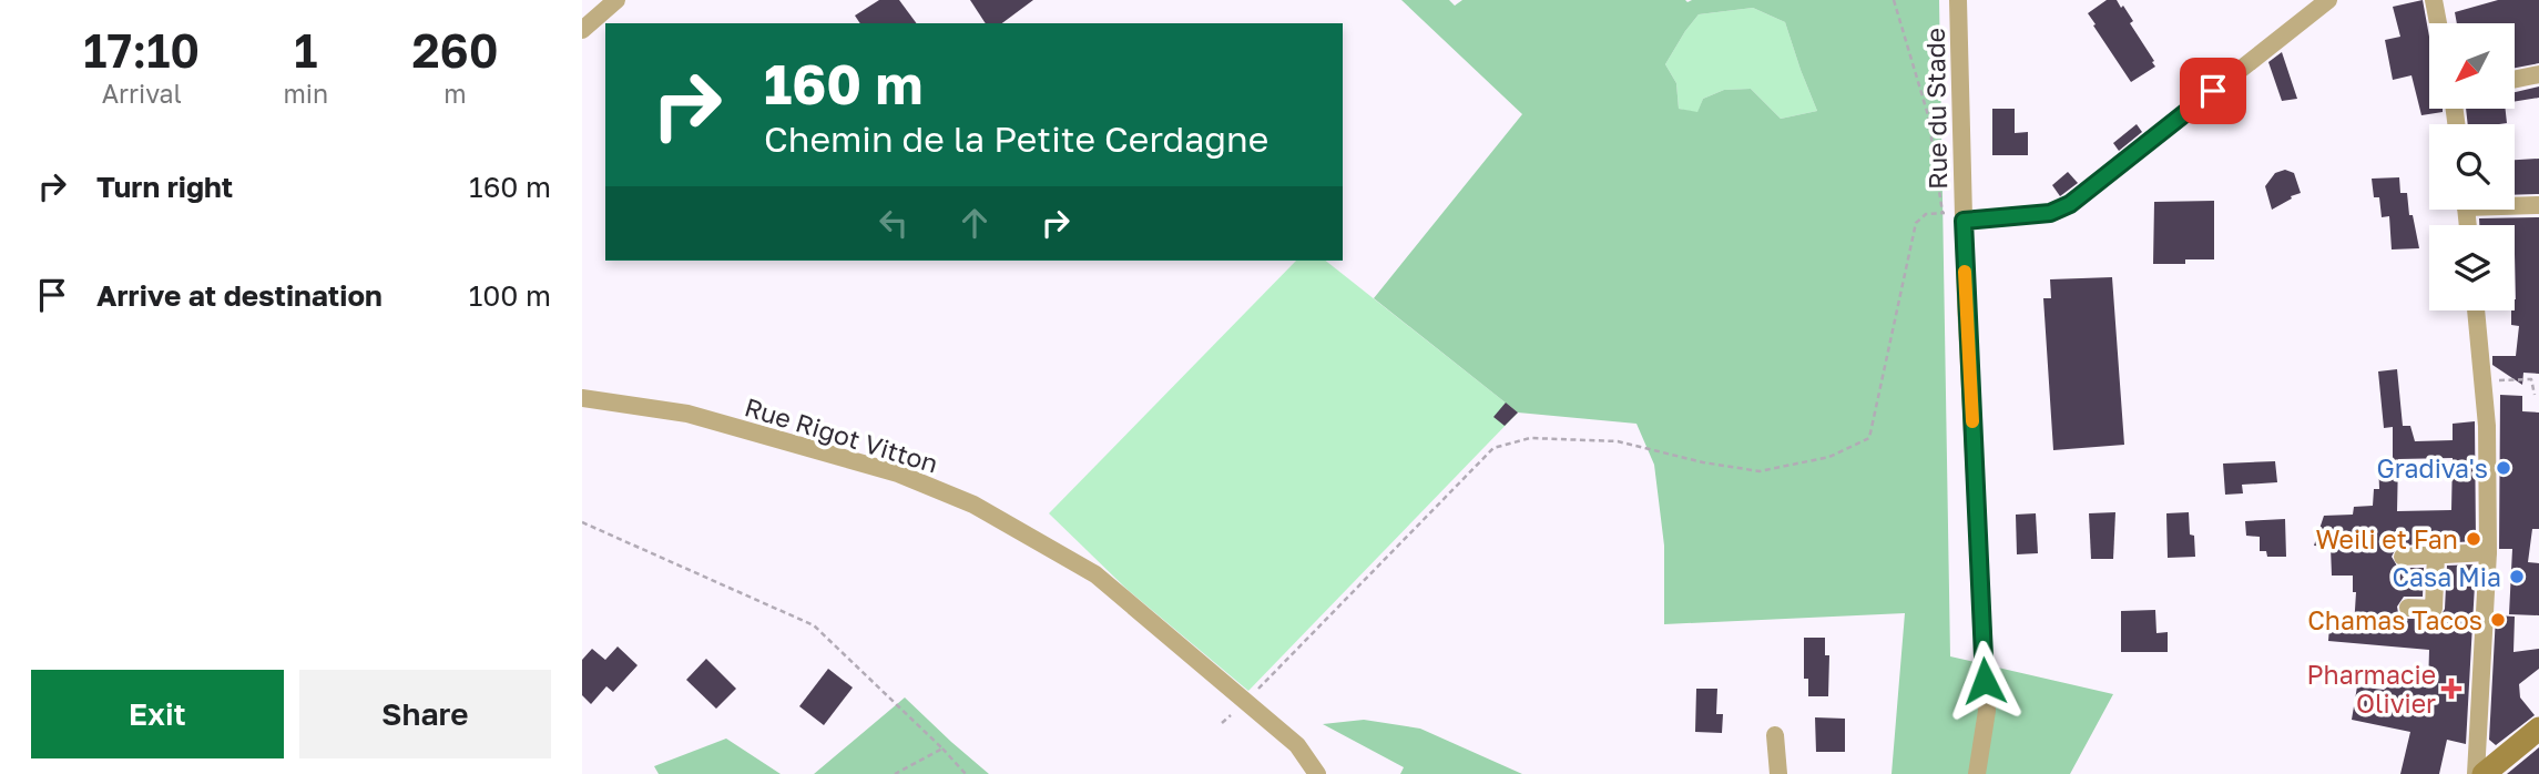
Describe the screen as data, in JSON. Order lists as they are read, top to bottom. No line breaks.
{"streets":{"street":["Rue du Stade","Rue Rigot Vitton"]},"places":{"other":["Gradiva's","Weili et Fan","Casa Mia","Chamas Tacos"],"health":["Pharmacie Olivier"]},"north":"bottom left","page":{"eta":["17:10","Arrival","1","min","260","m"],"turn":["160 m","Chemin de la Petite Cerdagne"],"list":[{"name":"Turn right","value":"160 m"},{"name":"Arrive at destination","value":"100 m"}],"buttons":["Exit","Share"]}}
